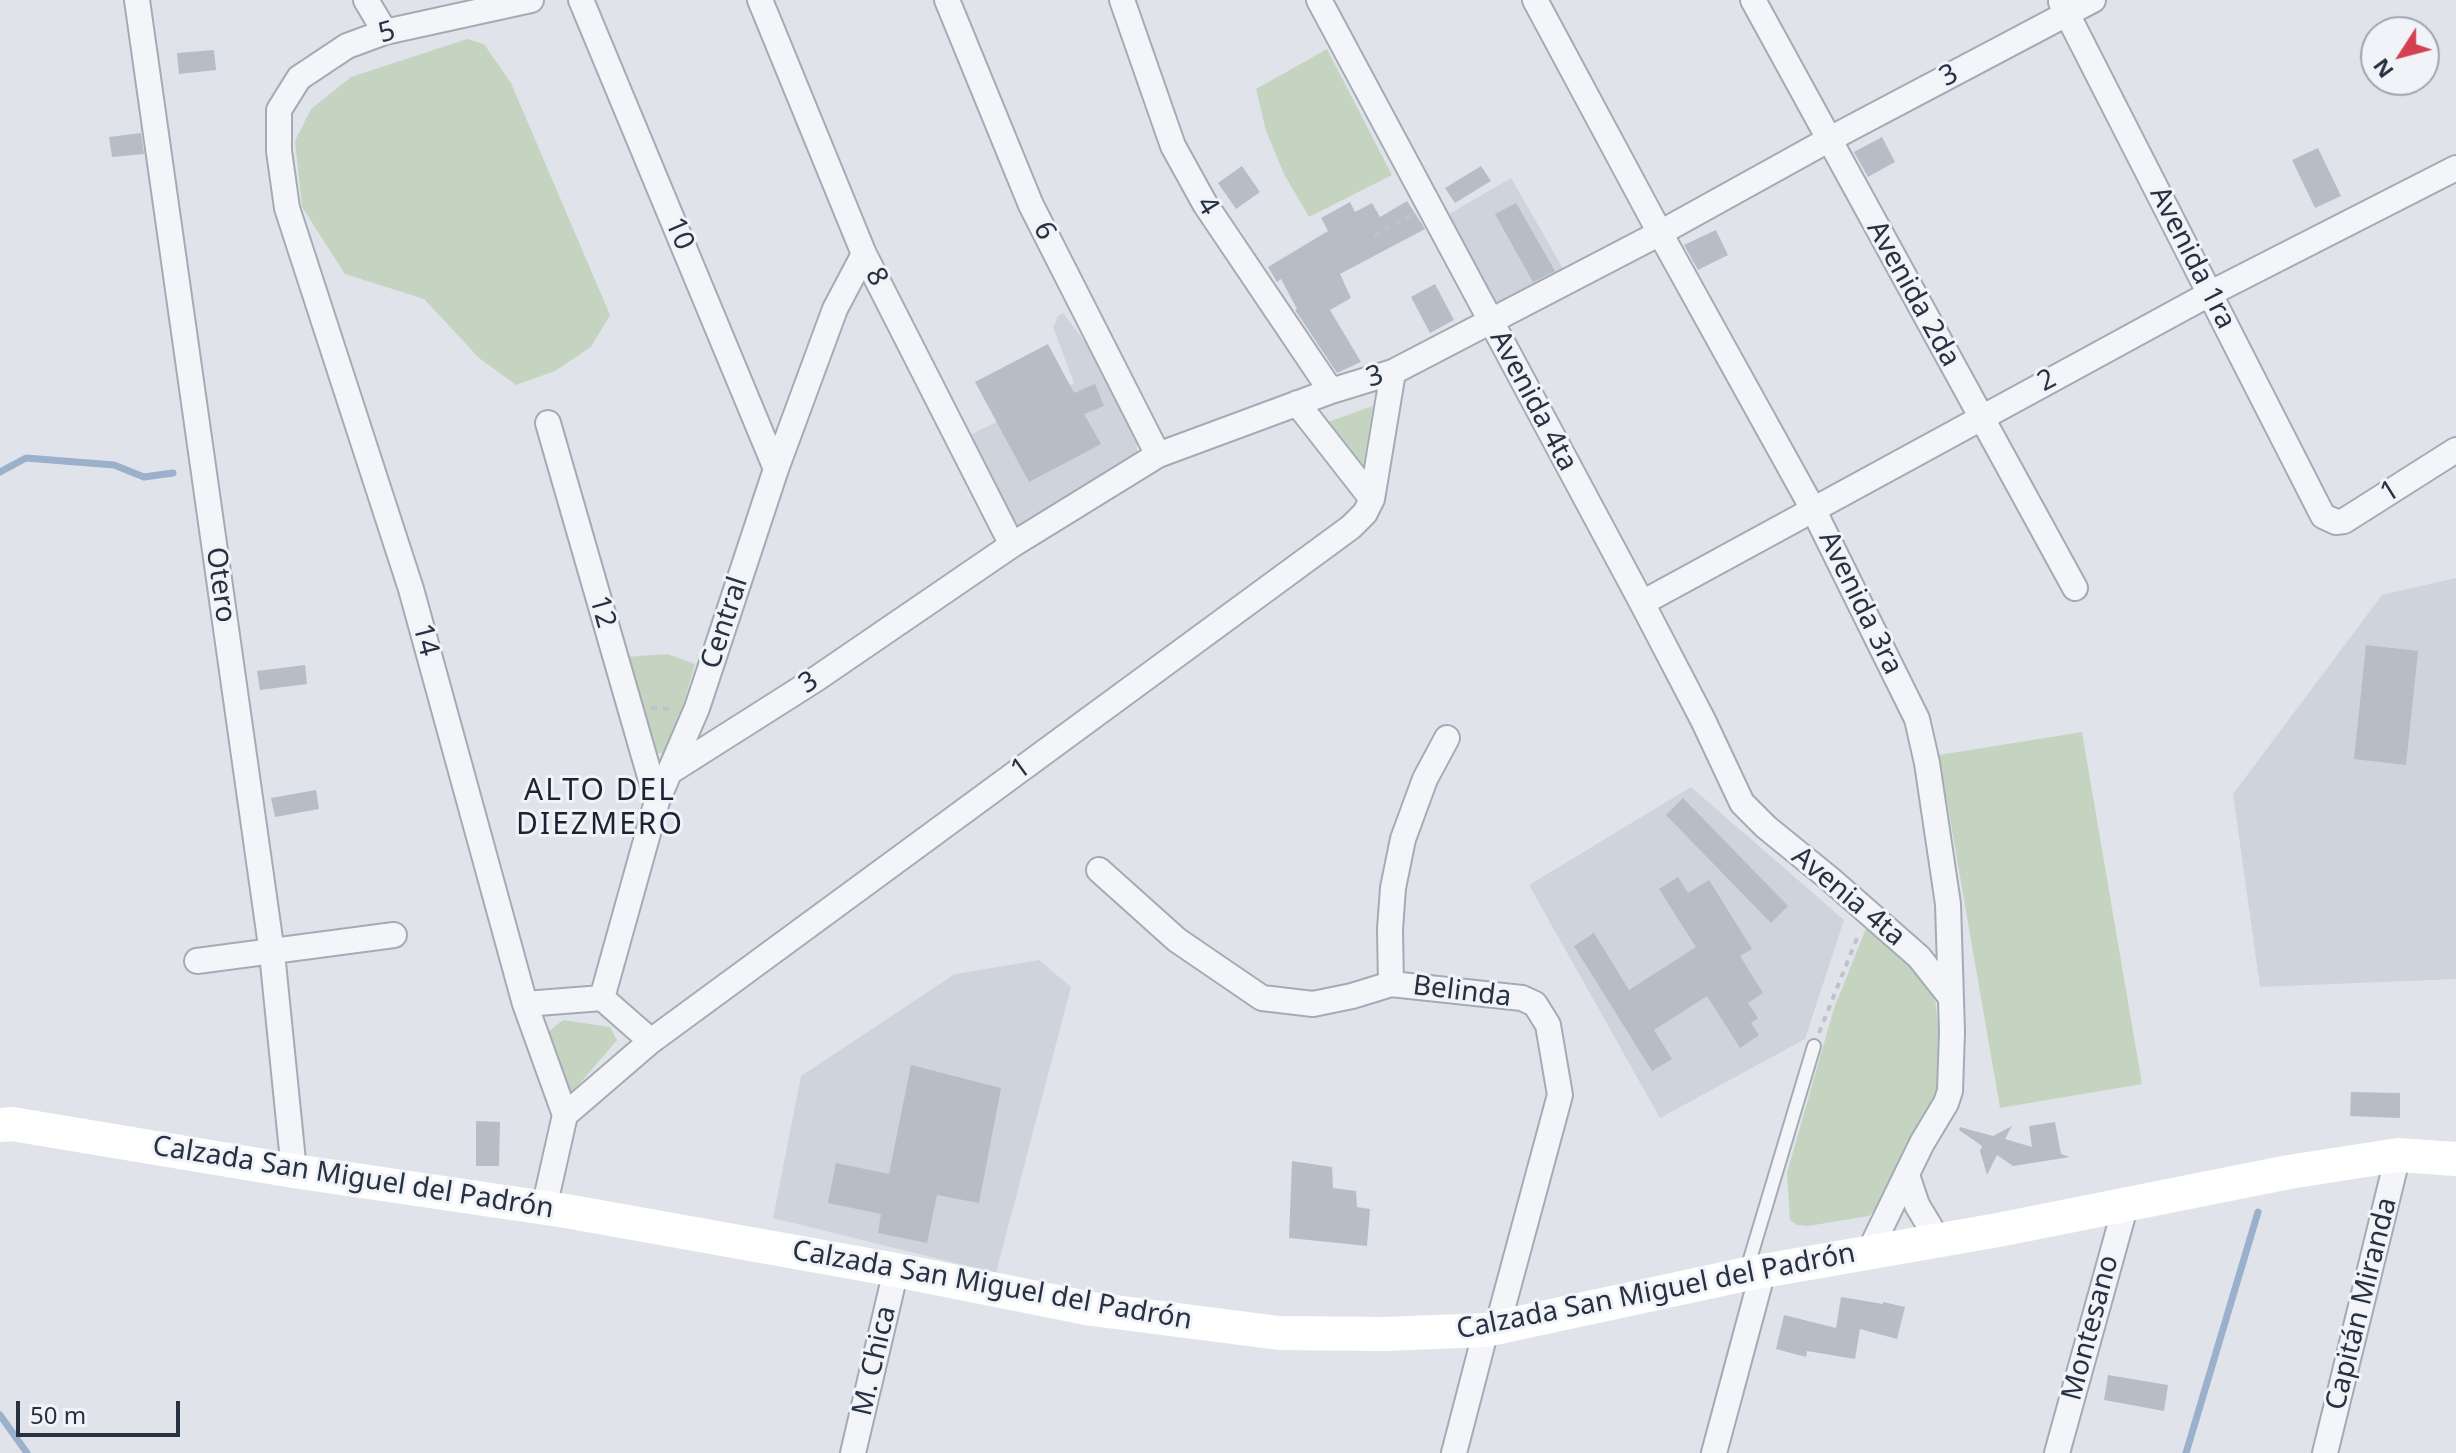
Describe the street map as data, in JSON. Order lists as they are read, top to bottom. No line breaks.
{"streets":{"main road":["Calzada San Miguel del Padrón"],"street":["5","3","4","6","10","Avenida 1ra","8","Avenida 2da","2","Avenida 4ta","1","Otero","Avenida 3ra","12","Central","14","Avenia 4ta","Belinda","Capitán Miranda","Montesano","M. Chica"]},"crossings":[["5","14"],["3","4"],["3","6"],["3","Avenida 1ra"],["3","8"],["3","Avenida 2da"],["3","Avenida 4ta"],["3","1"],["3","Avenida 3ra"],["3","Central"],["10","Central"],["Avenida 1ra","2"],["Avenida 1ra","1"],["8","Central"],["Avenida 2da","2"],["2","Avenida 4ta"],["2","Avenida 3ra"],["Avenida 4ta","Avenia 4ta"],["1","14"],["Otero","Calzada San Miguel del Padrón"],["Avenida 3ra","Avenia 4ta"],["Avenida 3ra","Calzada San Miguel del Padrón"],["12","Central"],["Belinda","Calzada San Miguel del Padrón"],["Calzada San Miguel del Padrón","Capitán Miranda"],["Calzada San Miguel del Padrón","Montesano"],["Calzada San Miguel del Padrón","M. Chica"]],"districts":["ALTO DEL DIEZMERO"],"scale_bar":"50 m","north":"bottom left"}
